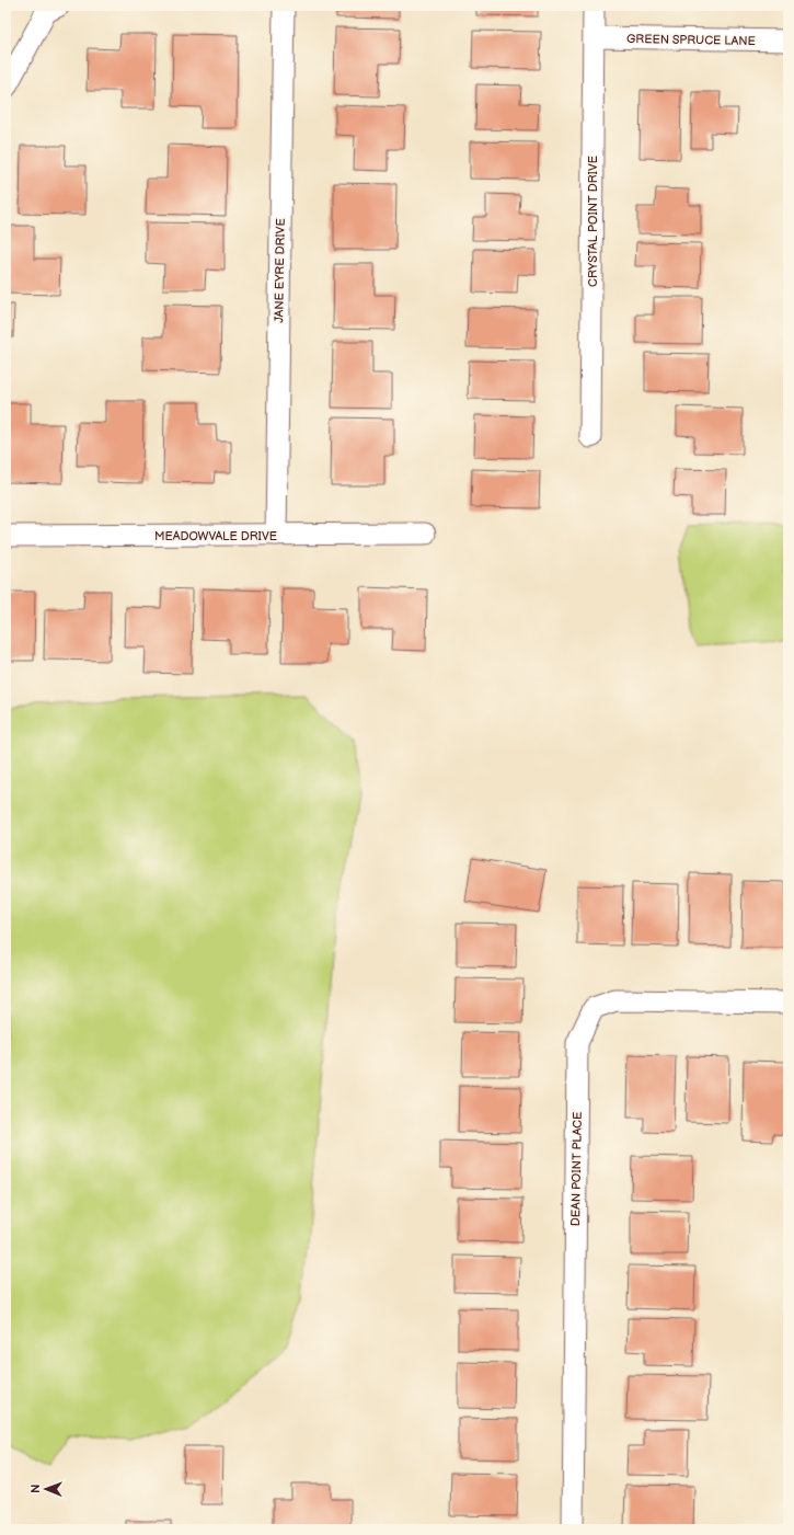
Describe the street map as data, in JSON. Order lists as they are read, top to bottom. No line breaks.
{"streets":{"street":["GREEN SPRUCE LANE","CRYSTAL POINT DRIVE","JANE EYRE DRIVE","MEADOWVALE DRIVE","DEAN POINT PLACE"]},"crossings":[["GREEN SPRUCE LANE","CRYSTAL POINT DRIVE"],["JANE EYRE DRIVE","MEADOWVALE DRIVE"]],"north":"left"}
